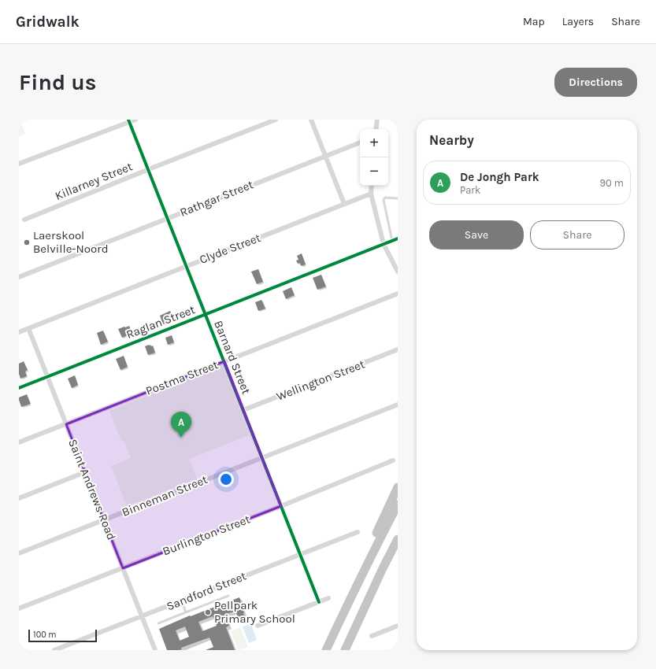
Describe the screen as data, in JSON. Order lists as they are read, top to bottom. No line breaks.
{"streets":{"street":["Killarney Street","Rathgar Street","Clyde Street","Raglan Street","Barnard Street","Postma Street","Wellington Street","Saint Andrews Road","Binneman Street","Burlington Street","Sandford Street"]},"crossings":[["Killarney Street","Barnard Street"],["Rathgar Street","Barnard Street"],["Clyde Street","Barnard Street"],["Clyde Street","Saint Andrews Road"],["Raglan Street","Barnard Street"],["Raglan Street","Saint Andrews Road"],["Barnard Street","Postma Street"],["Barnard Street","Wellington Street"],["Barnard Street","Binneman Street"],["Barnard Street","Burlington Street"],["Barnard Street","Sandford Street"],["Postma Street","Saint Andrews Road"],["Saint Andrews Road","Binneman Street"],["Saint Andrews Road","Burlington Street"],["Saint Andrews Road","Sandford Street"]],"places":["Laerskool Belville-Noord","Pellpark Primary School"],"scale_bar":"100 m","page":{"header":"Gridwalk","nav":["Map","Layers","Share"],"buttons":["Directions",["Save","Share"]],"title":"Find us","heading":"Nearby","map_buttons":["+","−"],"list":[{"mark":"A","name":"De Jongh Park","note":"Park","value":"90 m"}],"pins":"A","scale":"100 m"}}
